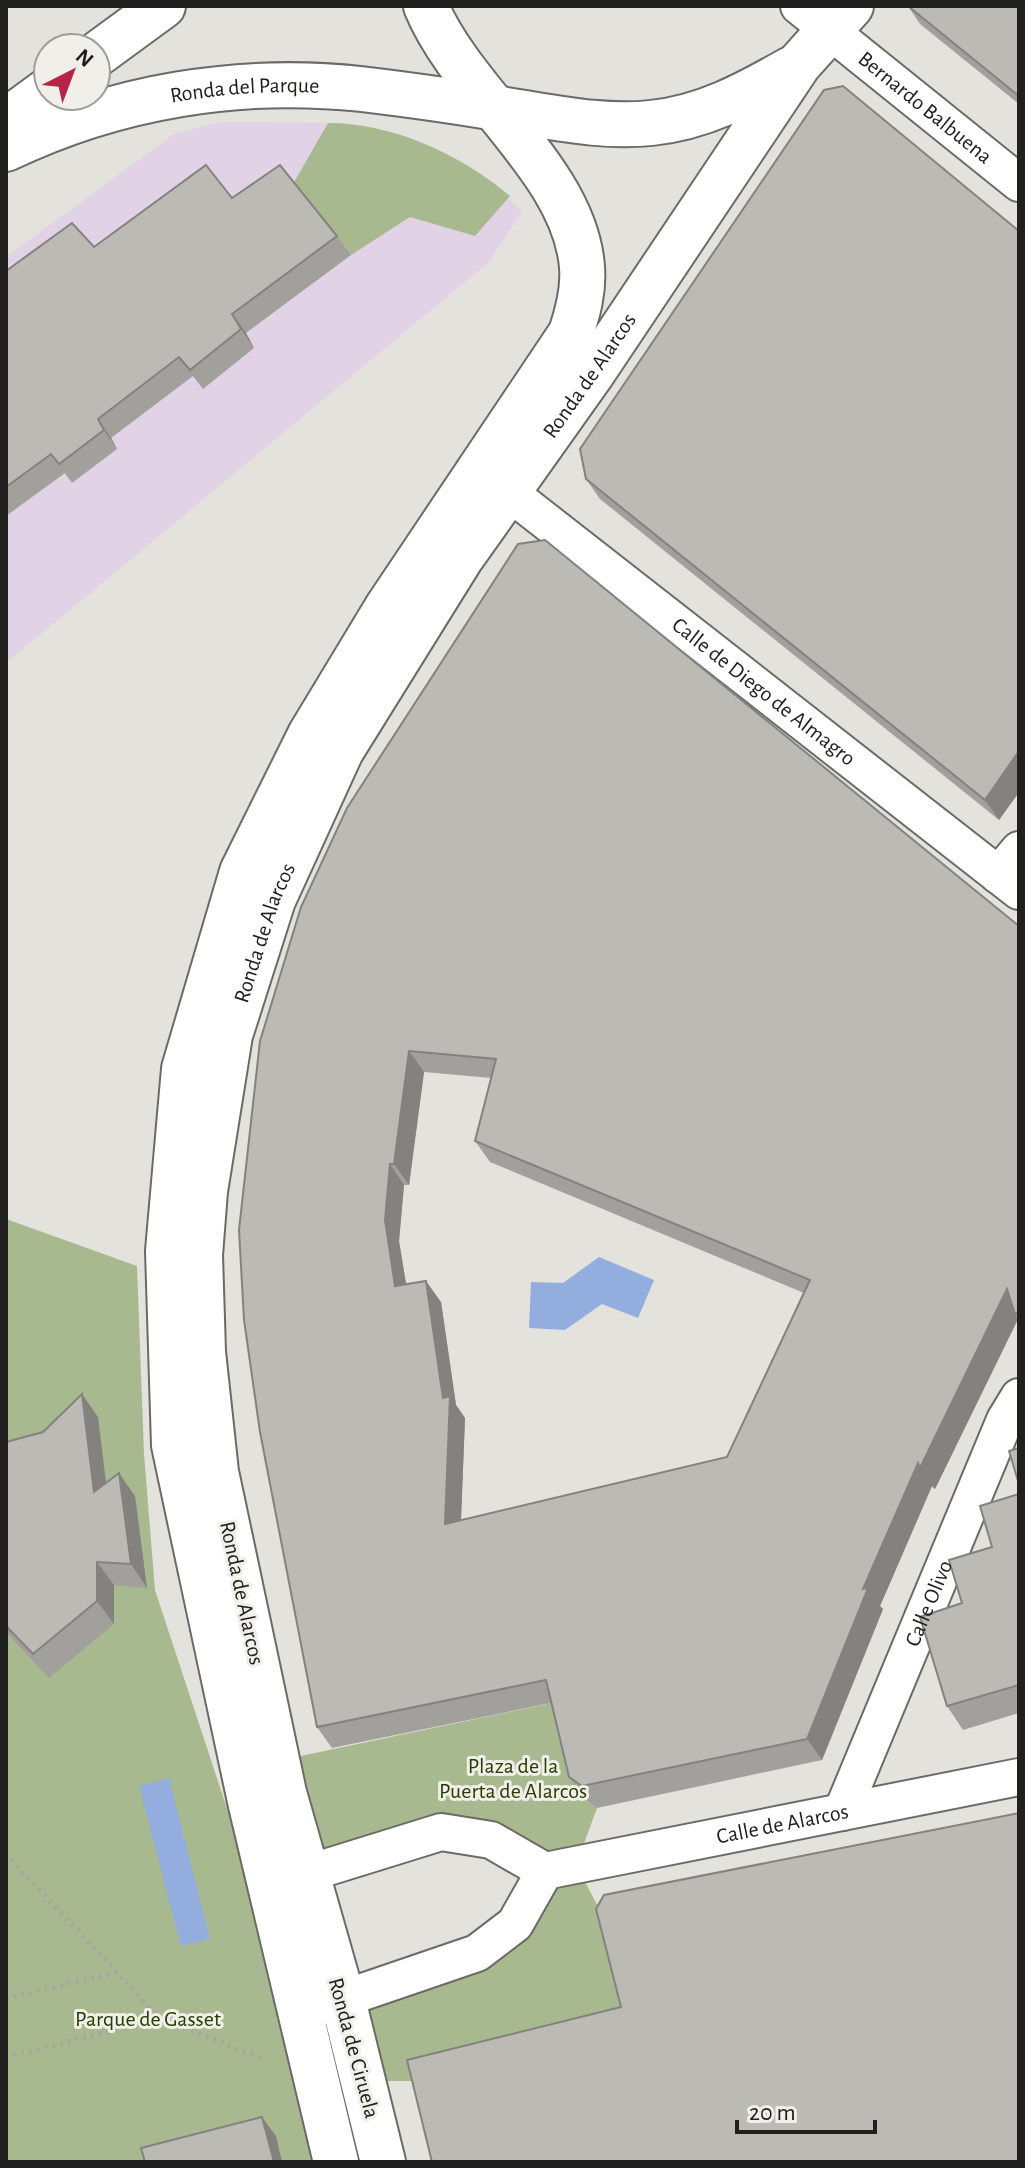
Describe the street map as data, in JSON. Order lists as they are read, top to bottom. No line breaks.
{"streets":{"highway":["Ronda del Parque","Ronda de Alarcos","Ronda de Ciruela"],"street":["Bernardo Balbuena","Calle de Diego de Almagro","Calle Olivo","Calle de Alarcos"]},"crossings":[["Ronda del Parque","Ronda de Alarcos"],["Ronda de Alarcos","Calle de Diego de Almagro"],["Ronda de Alarcos","Ronda de Ciruela"],["Calle Olivo","Calle de Alarcos"]],"parks":["Plaza de la Puerta de Alarcos","Parque de Gasset"],"scale_bar":"20 m","north":"top right"}
